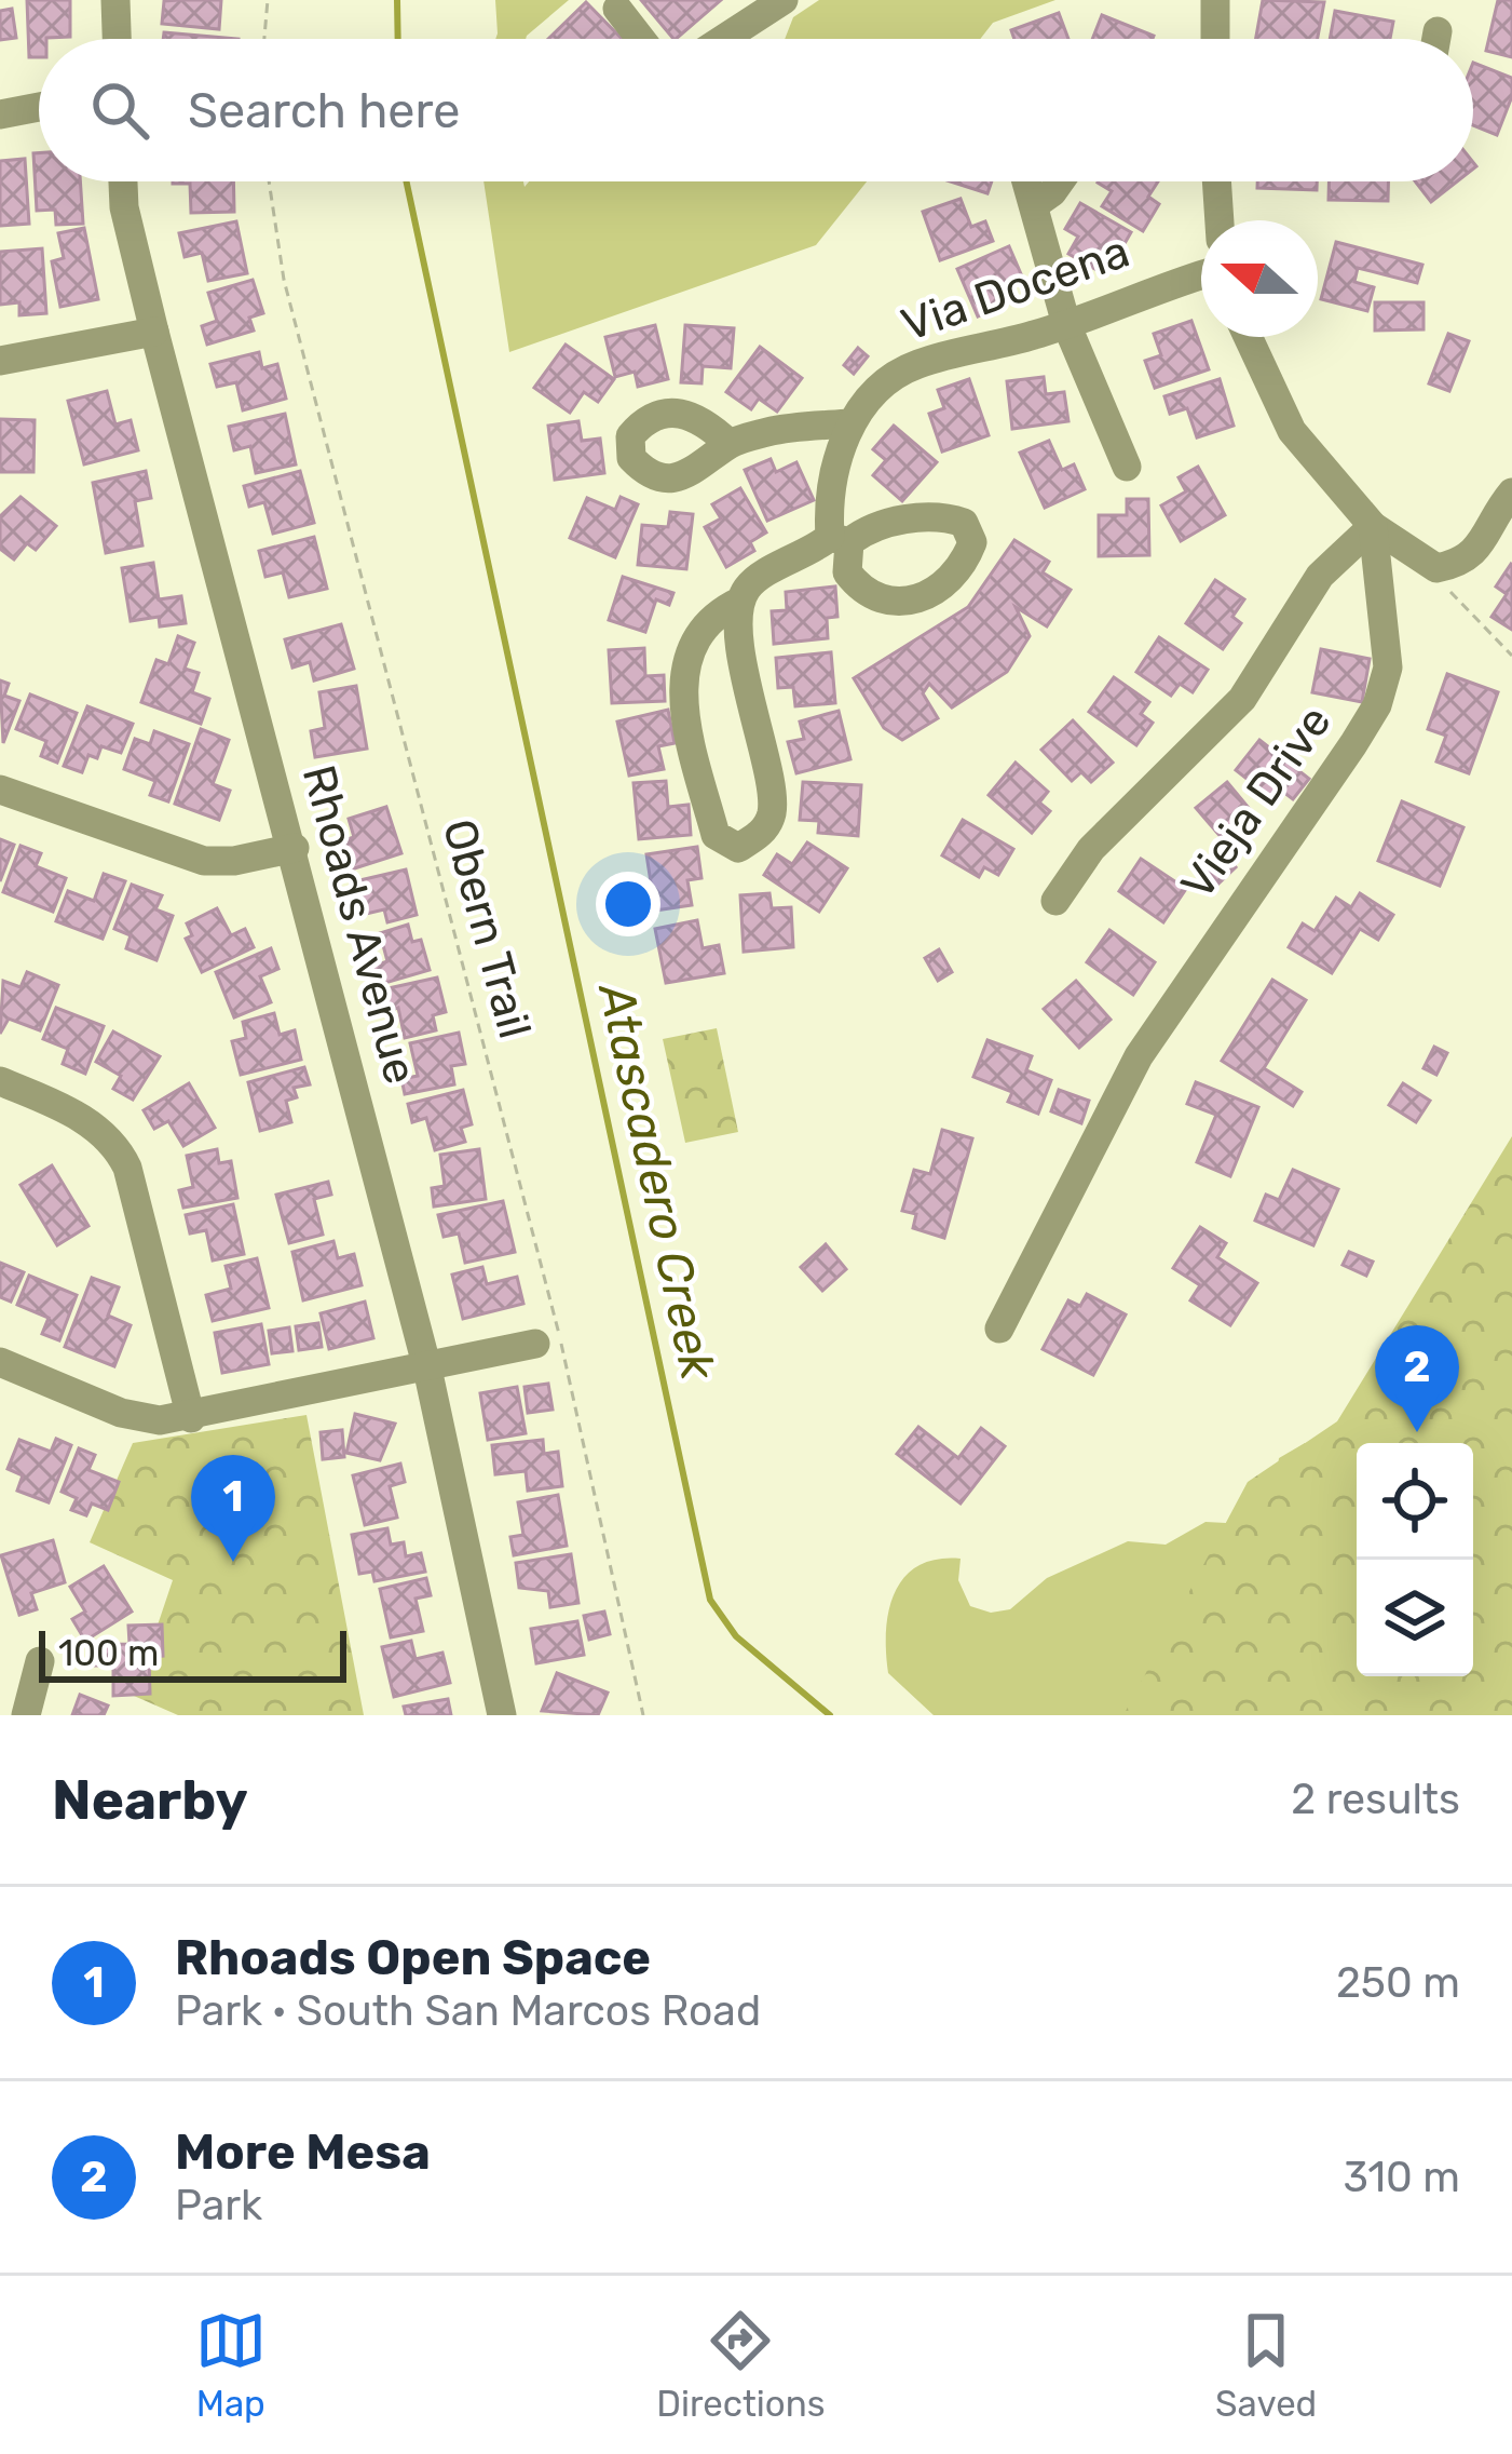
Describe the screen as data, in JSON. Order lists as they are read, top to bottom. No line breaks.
{"streets":{"street":["Via Docena","Vieja Drive","Rhoads Avenue"],"path":["Obern Trail"]},"water":["Atascadero Creek"],"scale_bar":"100 m","north":"left","page":{"search":"Search here","pins":["2","1"],"scale":"100 m","heading":["Nearby","2 results"],"list":[{"mark":"1","name":"Rhoads Open Space","note":"Park · South San Marcos Road","value":"250 m"},{"mark":"2","name":"More Mesa","note":"Park","value":"310 m"}],"nav":["Map","Directions","Saved"]}}
